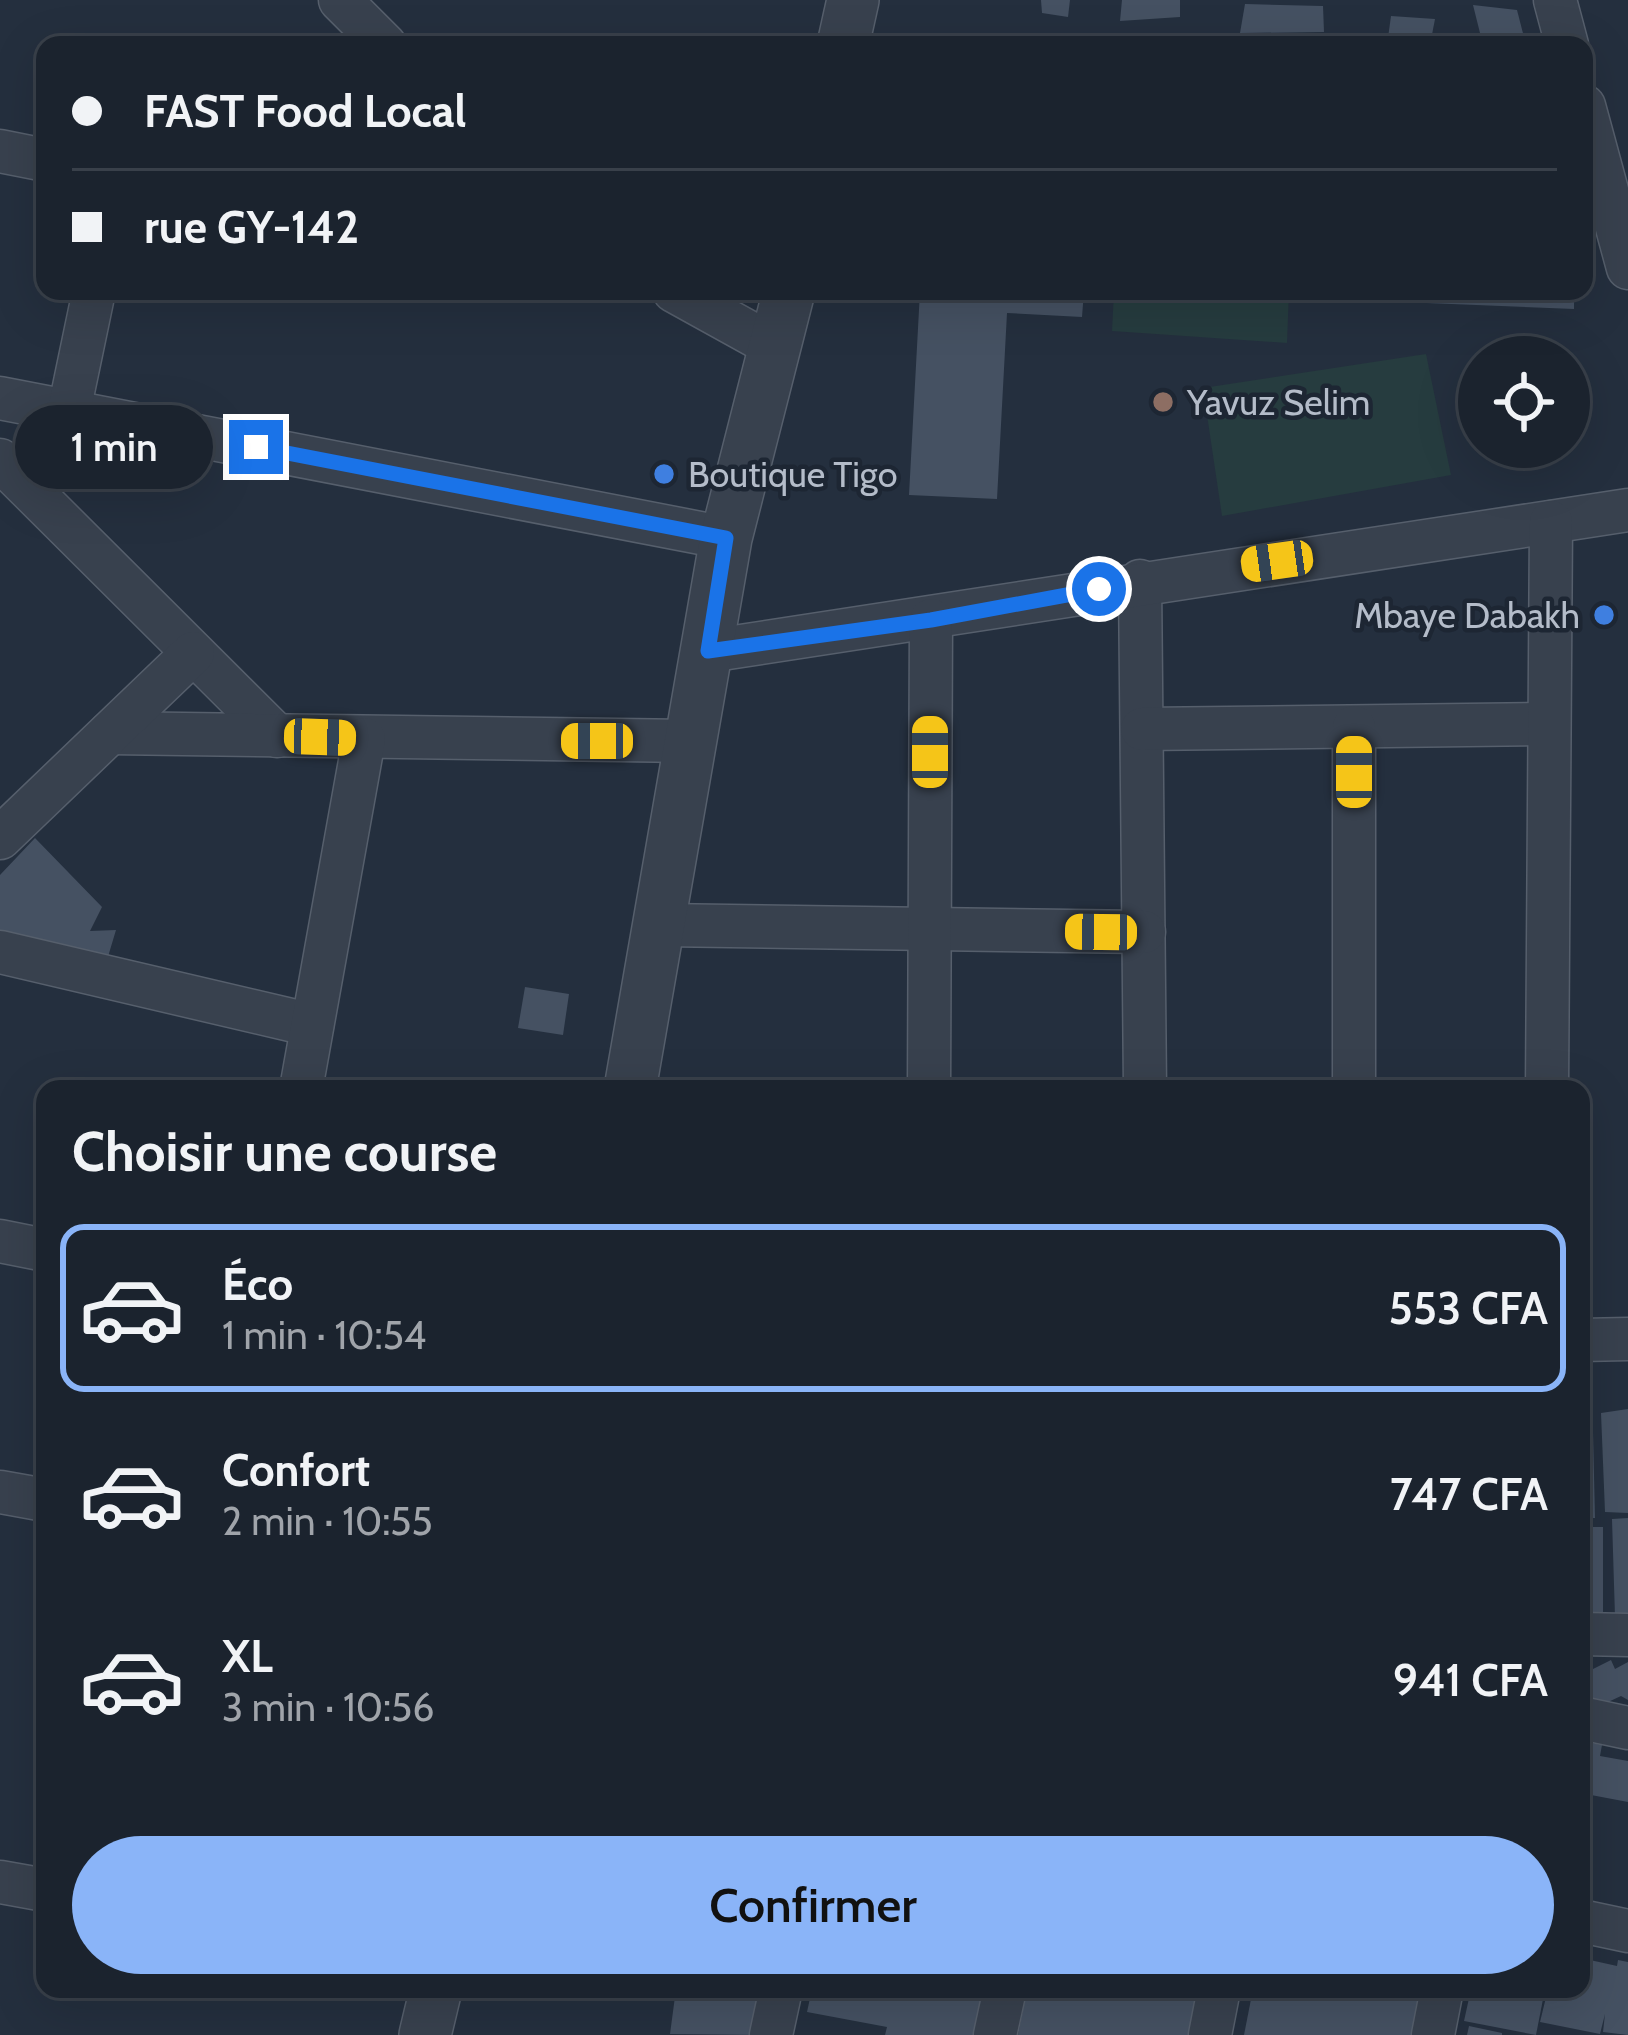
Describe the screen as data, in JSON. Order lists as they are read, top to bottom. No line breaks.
{"places":["Yavuz Selim","Boutique Tigo","Mbaye Dabakh"],"page":{"banner":["FAST Food Local","rue GY-142"],"bubble":"1 min","heading":"Choisir une course","list":[{"name":"Éco","note":"1 min · 10:54","value":"553 CFA"},{"name":"Confort","note":"2 min · 10:55","value":"747 CFA"},{"name":"XL","note":"3 min · 10:56","value":"941 CFA"}],"buttons":"Confirmer"}}
